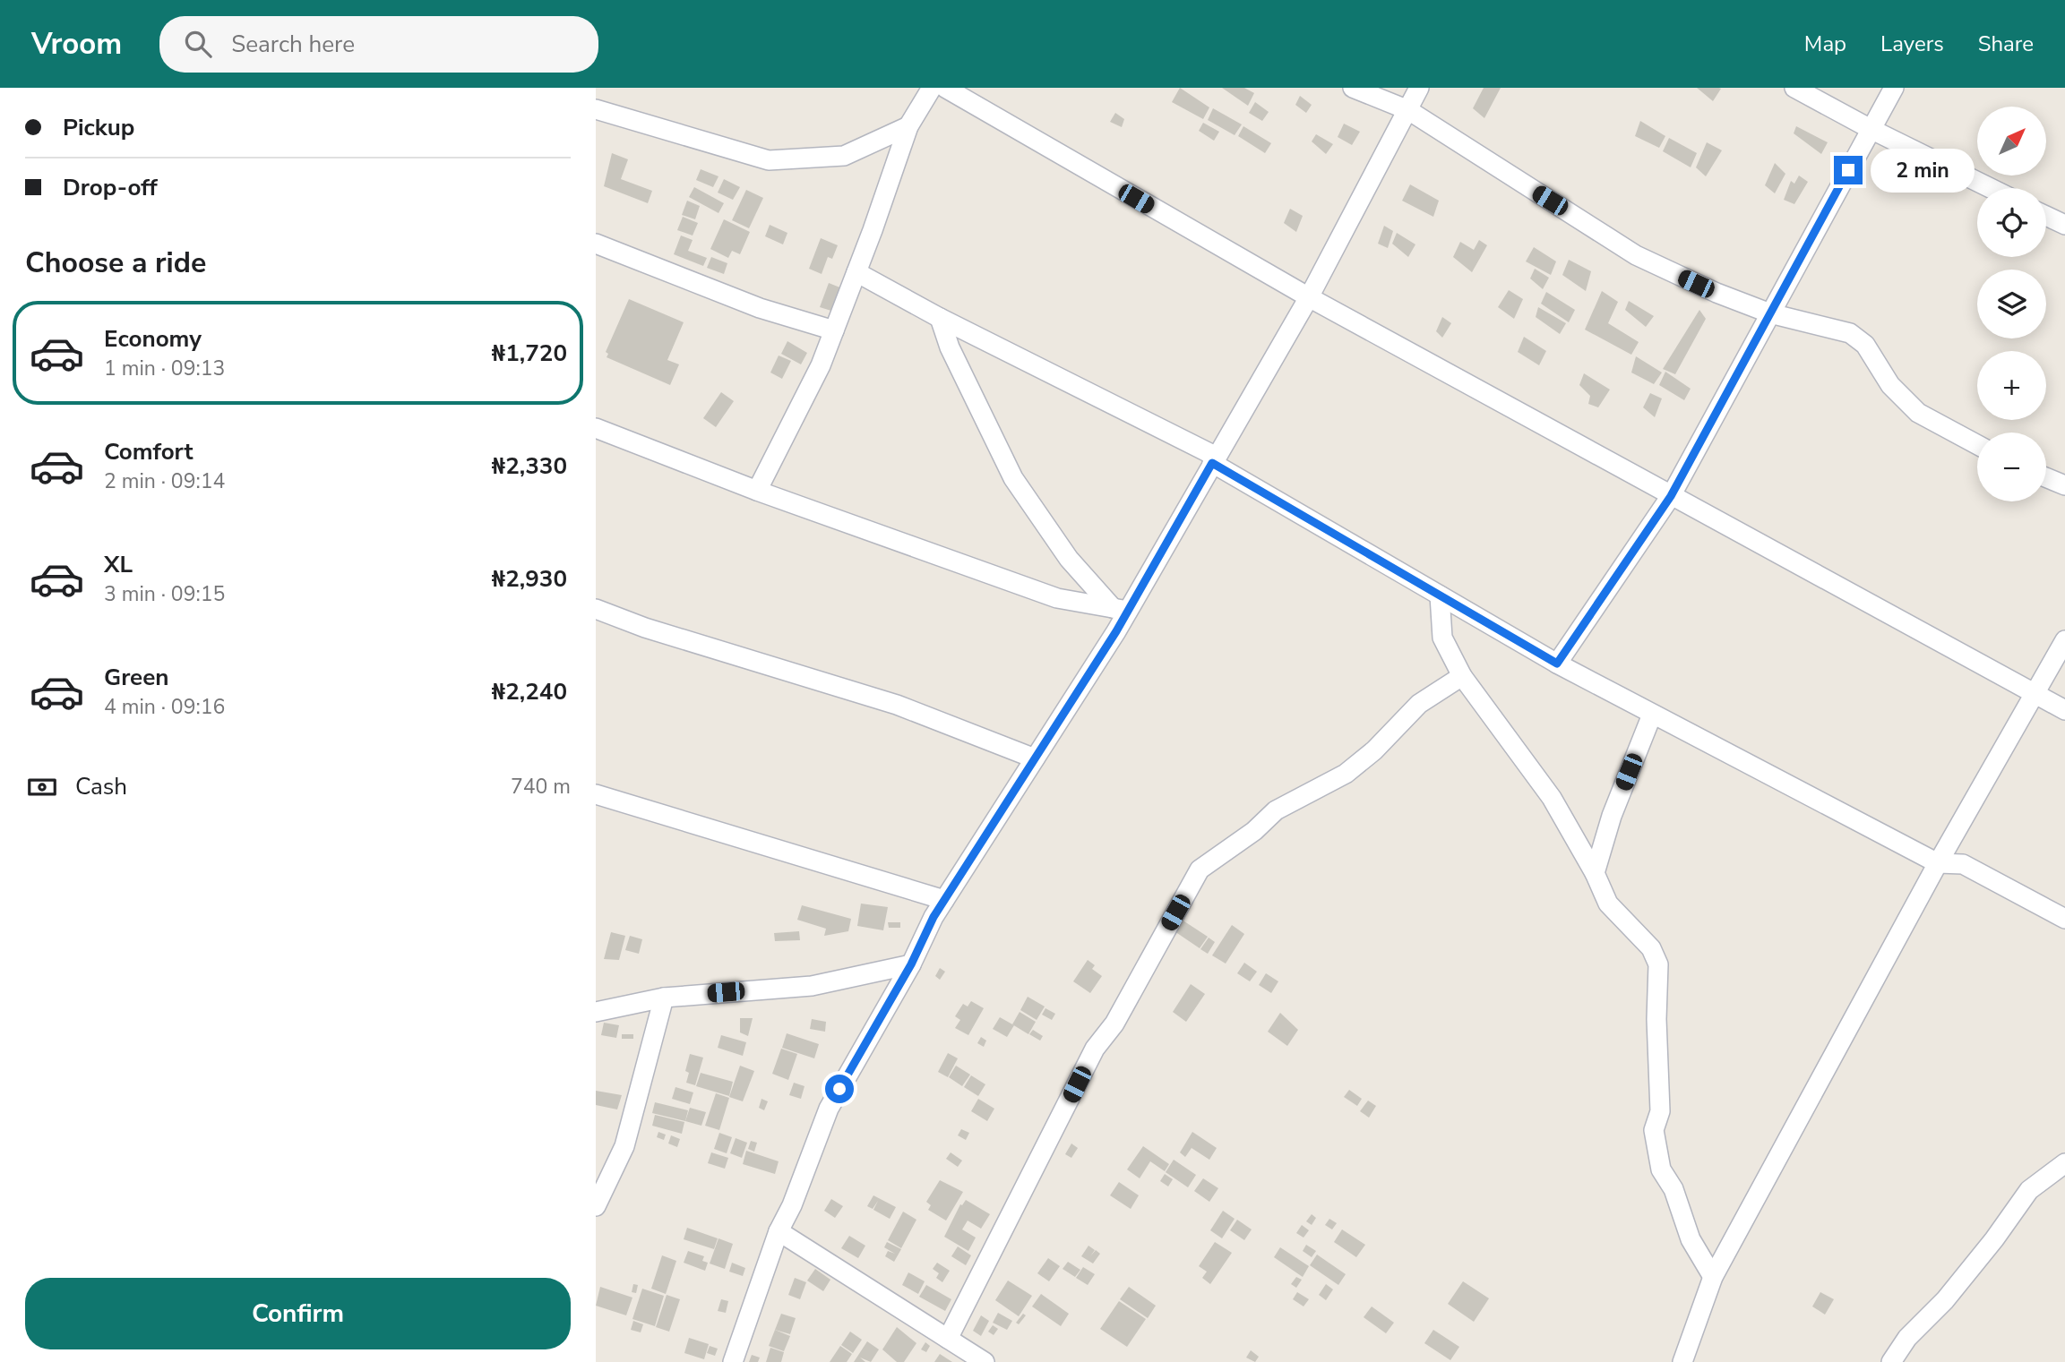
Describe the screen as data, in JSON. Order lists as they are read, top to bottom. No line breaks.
{"north":"top right","page":{"header":"Vroom","search":"Search here","nav":["Map","Layers","Share"],"banner":["Pickup","Drop-off"],"map_buttons":["+","−"],"bubble":"2 min","heading":"Choose a ride","list":[{"name":"Economy","note":"1 min · 09:13","value":"₦1,720"},{"name":"Comfort","note":"2 min · 09:14","value":"₦2,330"},{"name":"XL","note":"3 min · 09:15","value":"₦2,930"},{"name":"Green","note":"4 min · 09:16","value":"₦2,240"}],"pay":["Cash","740 m"],"buttons":"Confirm"}}
